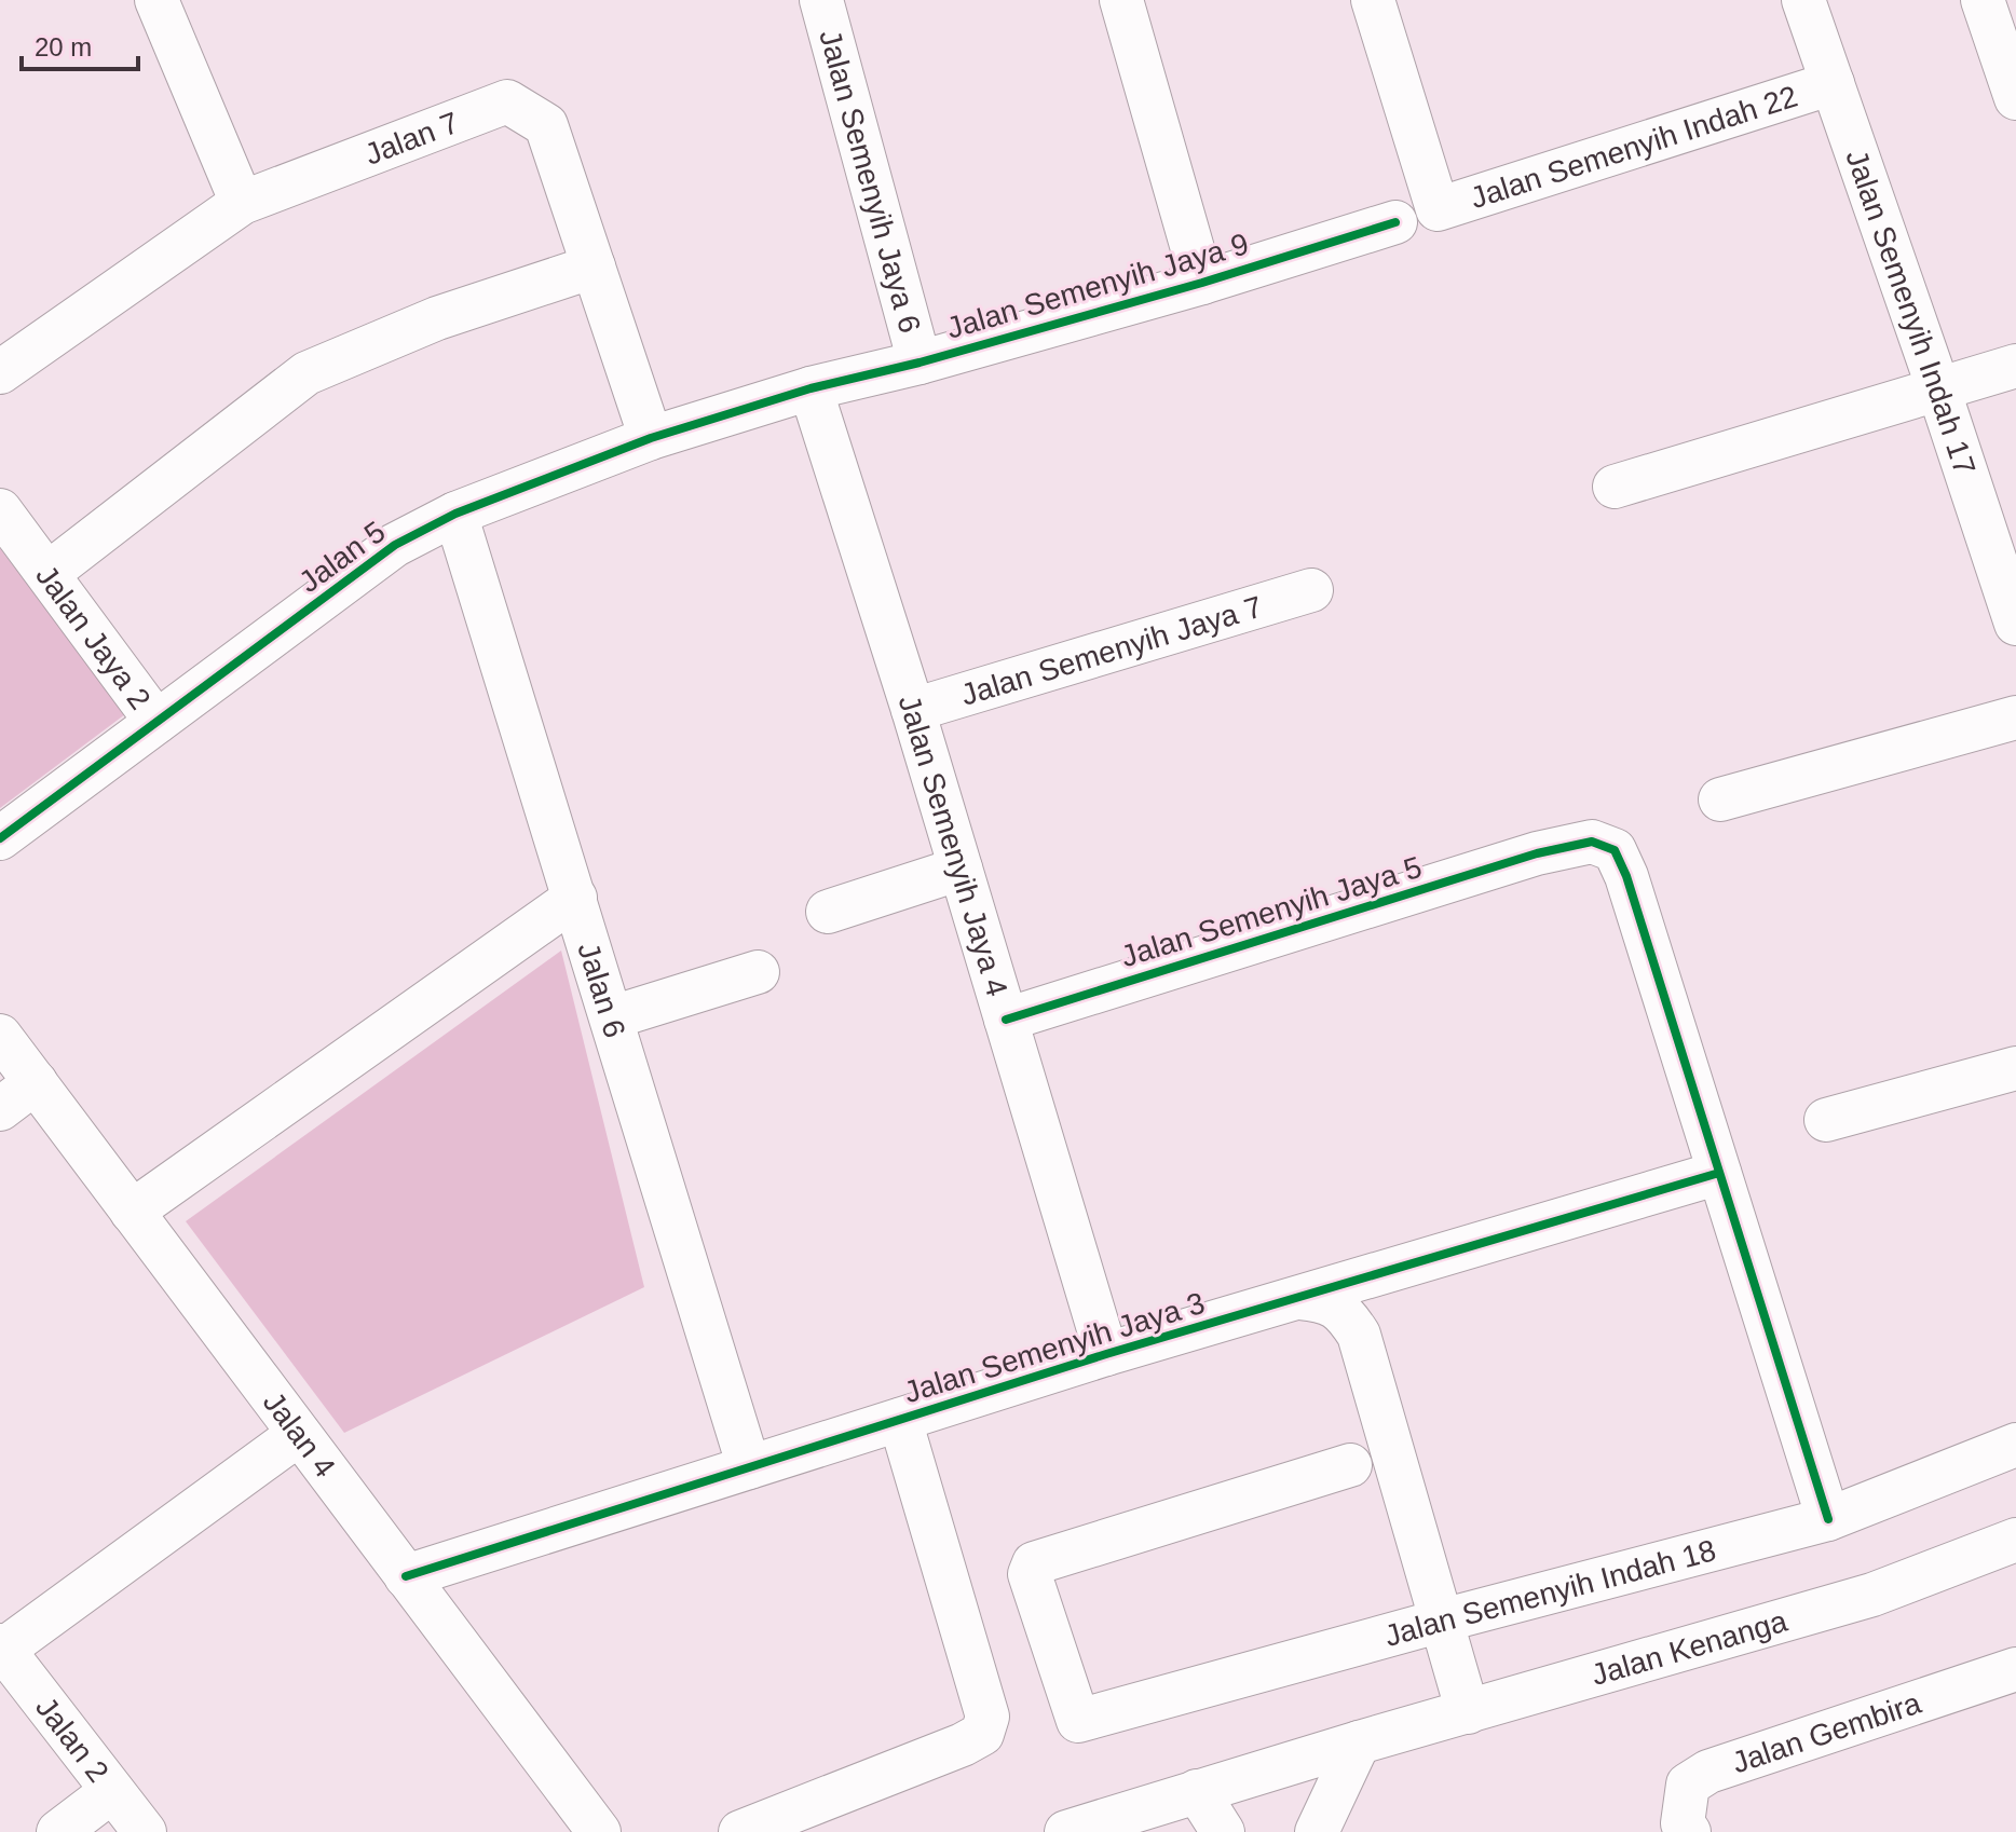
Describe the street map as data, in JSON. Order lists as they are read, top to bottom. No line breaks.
{"streets":{"street":["Jalan 7","Jalan Semenyih Indah 22","Jalan Semenyih Jaya 6","Jalan Semenyih Jaya 9","Jalan Semenyih Indah 17","Jalan 5","Jalan Jaya 2","Jalan Semenyih Jaya 7","Jalan Semenyih Jaya 4","Jalan Semenyih Jaya 5","Jalan 6","Jalan Semenyih Jaya 3","Jalan 4","Jalan Semenyih Indah 18","Jalan Kenanga","Jalan Gembira","Jalan 2"]},"crossings":[["Jalan 7","Jalan 5"],["Jalan Semenyih Indah 22","Jalan Semenyih Indah 17"],["Jalan Semenyih Jaya 6","Jalan Semenyih Jaya 9"],["Jalan Semenyih Jaya 9","Jalan 5"],["Jalan Semenyih Jaya 9","Jalan Semenyih Jaya 4"],["Jalan 5","Jalan Jaya 2"],["Jalan 5","Jalan Semenyih Jaya 4"],["Jalan 5","Jalan 6"],["Jalan Semenyih Jaya 7","Jalan Semenyih Jaya 4"],["Jalan Semenyih Jaya 4","Jalan Semenyih Jaya 5"],["Jalan Semenyih Jaya 4","Jalan Semenyih Jaya 3"],["Jalan Semenyih Jaya 5","Jalan Semenyih Jaya 3"],["Jalan 6","Jalan Semenyih Jaya 3"],["Jalan Semenyih Jaya 3","Jalan 4"]],"scale_bar":"20 m"}
